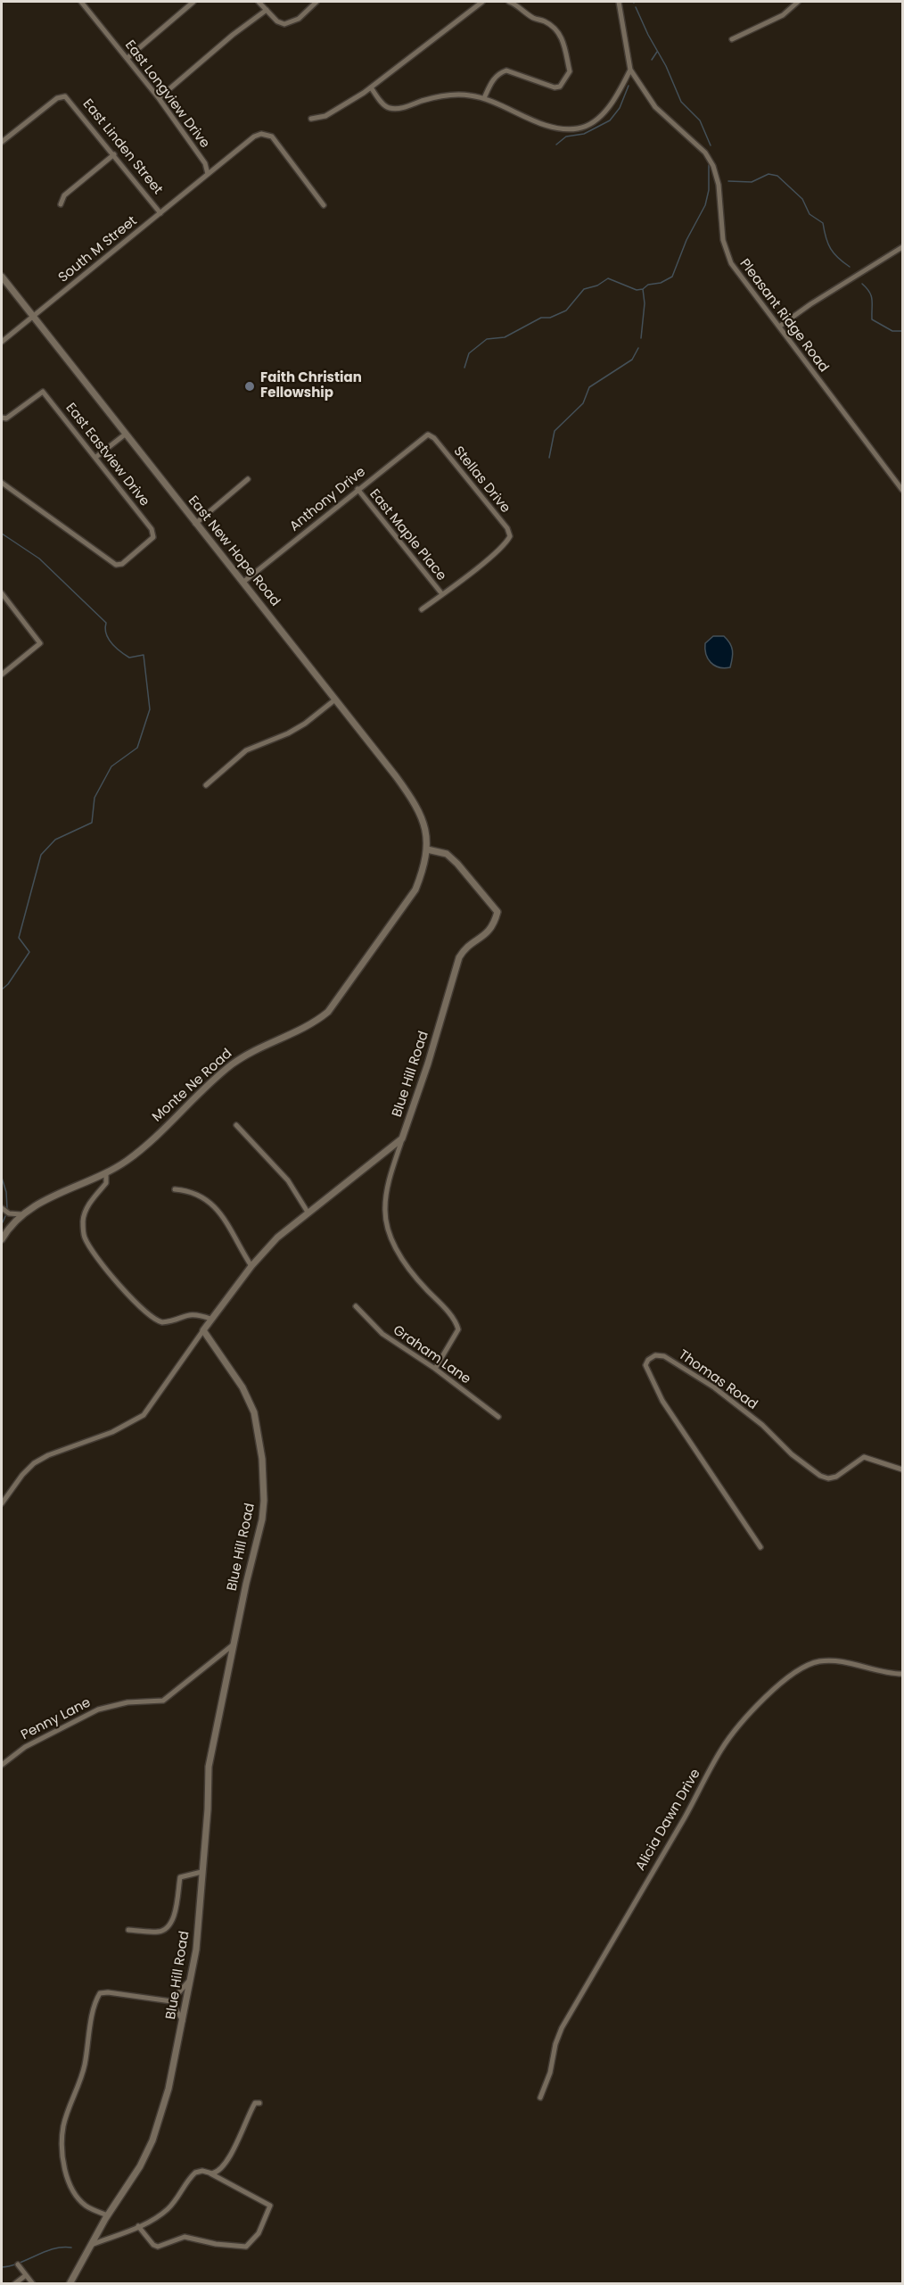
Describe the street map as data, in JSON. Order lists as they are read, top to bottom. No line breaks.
{"streets":{"street":["East Longview Drive","East Linden Street","South M Street","Pleasant Ridge Road","East Eastview Drive","Stellas Drive","Anthony Drive","East Maple Place","East New Hope Road","Blue Hill Road","Monte Ne Road","Graham Lane","Thomas Road","Penny Lane","Alicia Dawn Drive"]},"crossings":[["East Longview Drive","South M Street"],["East Linden Street","South M Street"],["South M Street","East New Hope Road"],["Stellas Drive","Anthony Drive"],["Stellas Drive","East Maple Place"],["Anthony Drive","East Maple Place"],["Anthony Drive","East New Hope Road"],["East New Hope Road","Blue Hill Road"],["East New Hope Road","Monte Ne Road"],["Blue Hill Road","Monte Ne Road"],["Blue Hill Road","Penny Lane"]],"places":["Faith Christian Fellowship"]}
